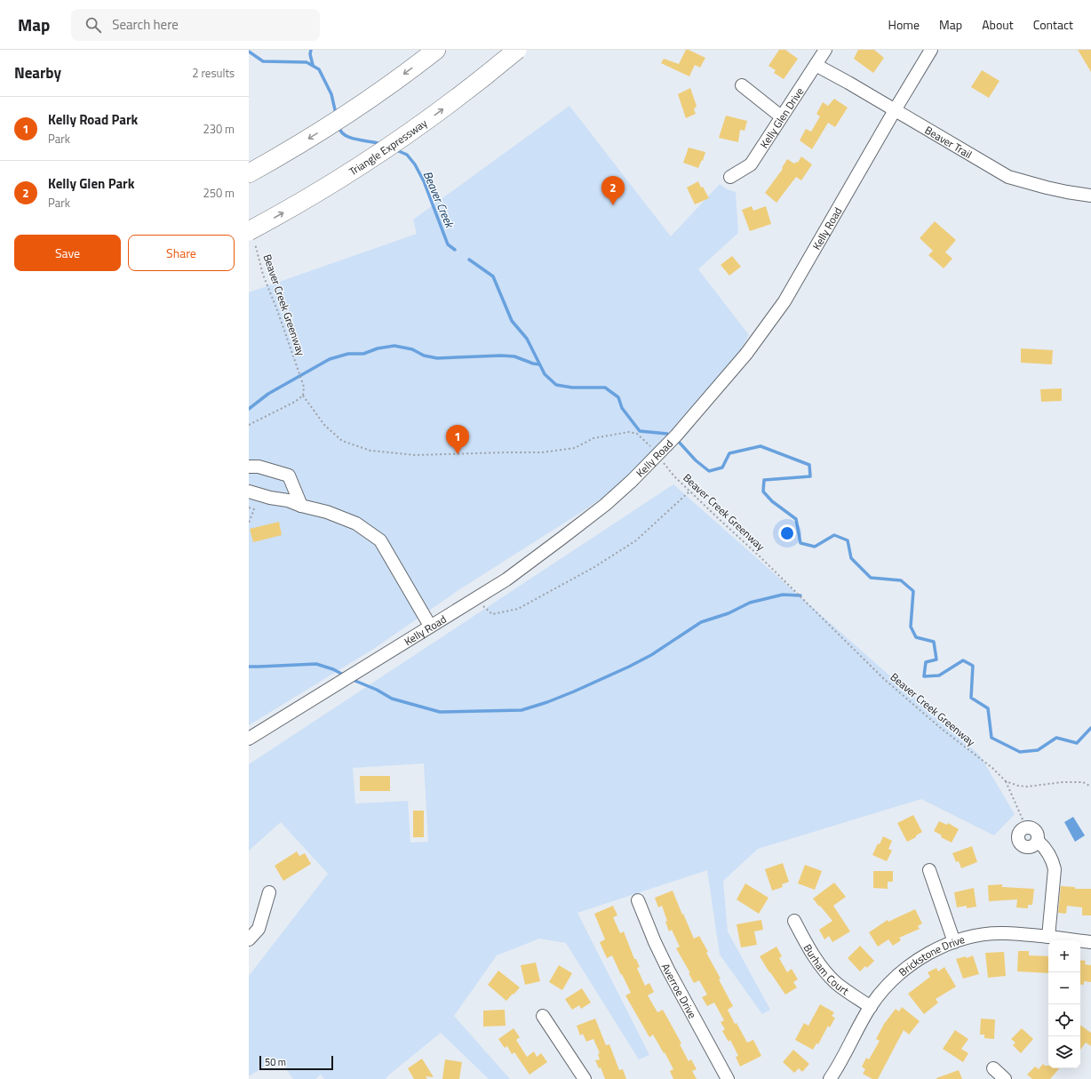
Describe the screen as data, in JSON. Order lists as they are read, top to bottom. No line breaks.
{"streets":{"highway":["Triangle Expressway"],"street":["Kelly Glen Drive","Beaver Trail","Kelly Road","Brickstone Drive","Burham Court","Averroe Drive"],"path":["Beaver Creek Greenway"]},"crossings":[["Kelly Glen Drive","Beaver Trail"],["Beaver Trail","Kelly Road"],["Triangle Expressway","Beaver Creek Greenway"],["Brickstone Drive","Burham Court"]],"water":["Beaver Creek"],"scale_bar":"50 m","page":{"header":"Map","search":"Search here","nav":["Home","Map","About","Contact"],"heading":["Nearby","2 results"],"list":[{"mark":"1","name":"Kelly Road Park","note":"Park","value":"230 m"},{"mark":"2","name":"Kelly Glen Park","note":"Park","value":"250 m"}],"pins":["2","1"],"buttons":["Save","Share"],"map_buttons":["+","−"],"scale":"50 m"}}
